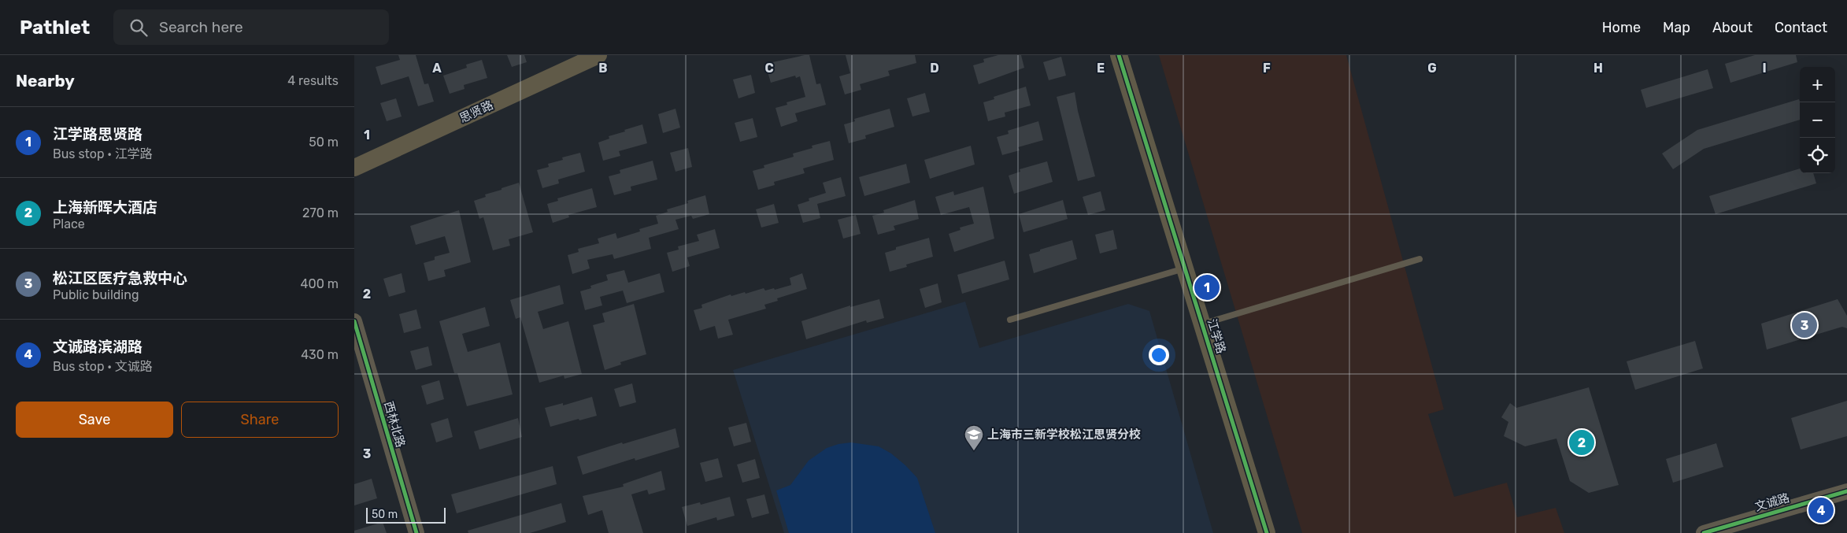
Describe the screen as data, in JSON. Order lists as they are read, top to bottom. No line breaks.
{"streets":{"main road":["思贤路","江学路"],"street":["西林北路","文诚路"]},"places":{"school or university":["上海市三新学校松江思贤分校"]},"scale_bar":"50 m","page":{"header":"Pathlet","search":"Search here","nav":["Home","Map","About","Contact"],"heading":["Nearby","4 results"],"map_buttons":["+","−"],"list":[{"mark":"1","name":"江学路思贤路","note":"Bus stop · 江学路","value":"50 m"},{"mark":"2","name":"上海新晖大酒店","note":"Place","value":"270 m"},{"mark":"3","name":"松江区医疗急救中心","note":"Public building","value":"400 m"},{"mark":"4","name":"文诚路滨湖路","note":"Bus stop · 文诚路","value":"430 m"}],"pins":["1","3","2","4"],"buttons":["Save","Share"],"scale":"50 m"},"grid":{"columns":["A","B","C","D","E","F","G","H","I"],"rows":["1","2","3"]}}
